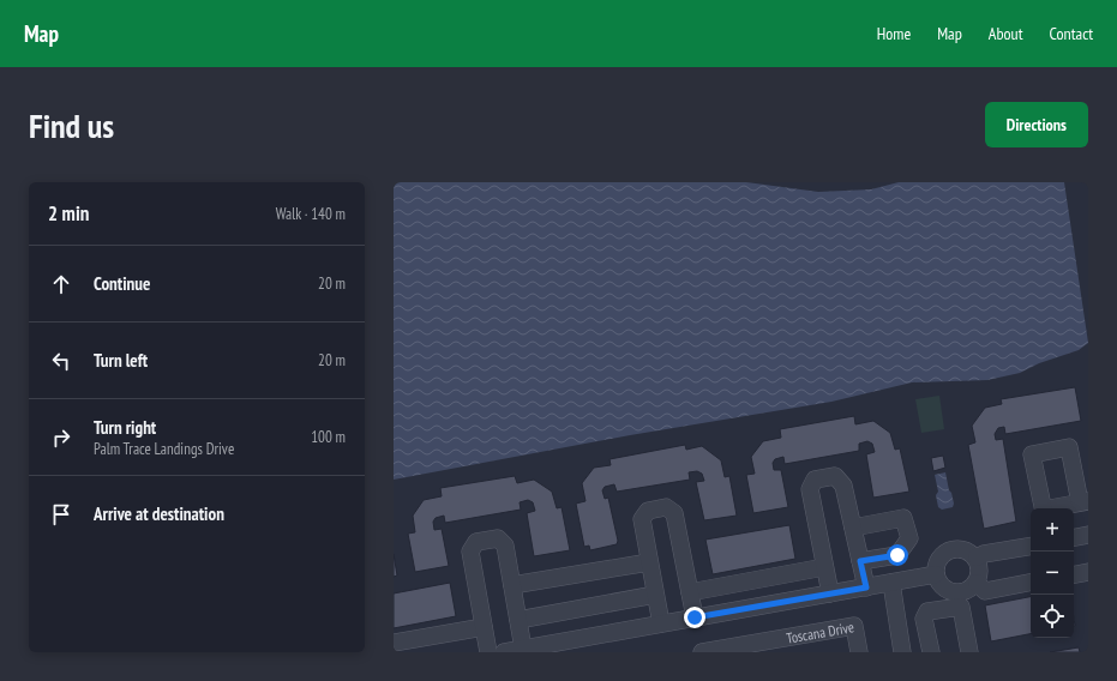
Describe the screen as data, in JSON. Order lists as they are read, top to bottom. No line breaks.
{"streets":{"street":["Toscana Drive"]},"page":{"header":"Map","nav":["Home","Map","About","Contact"],"buttons":"Directions","title":"Find us","heading":["2 min","Walk · 140 m"],"list":[["Continue","20 m"],["Turn left","20 m"],["Turn right","Palm Trace Landings Drive","100 m"],"Arrive at destination"],"map_buttons":["+","−"]}}
